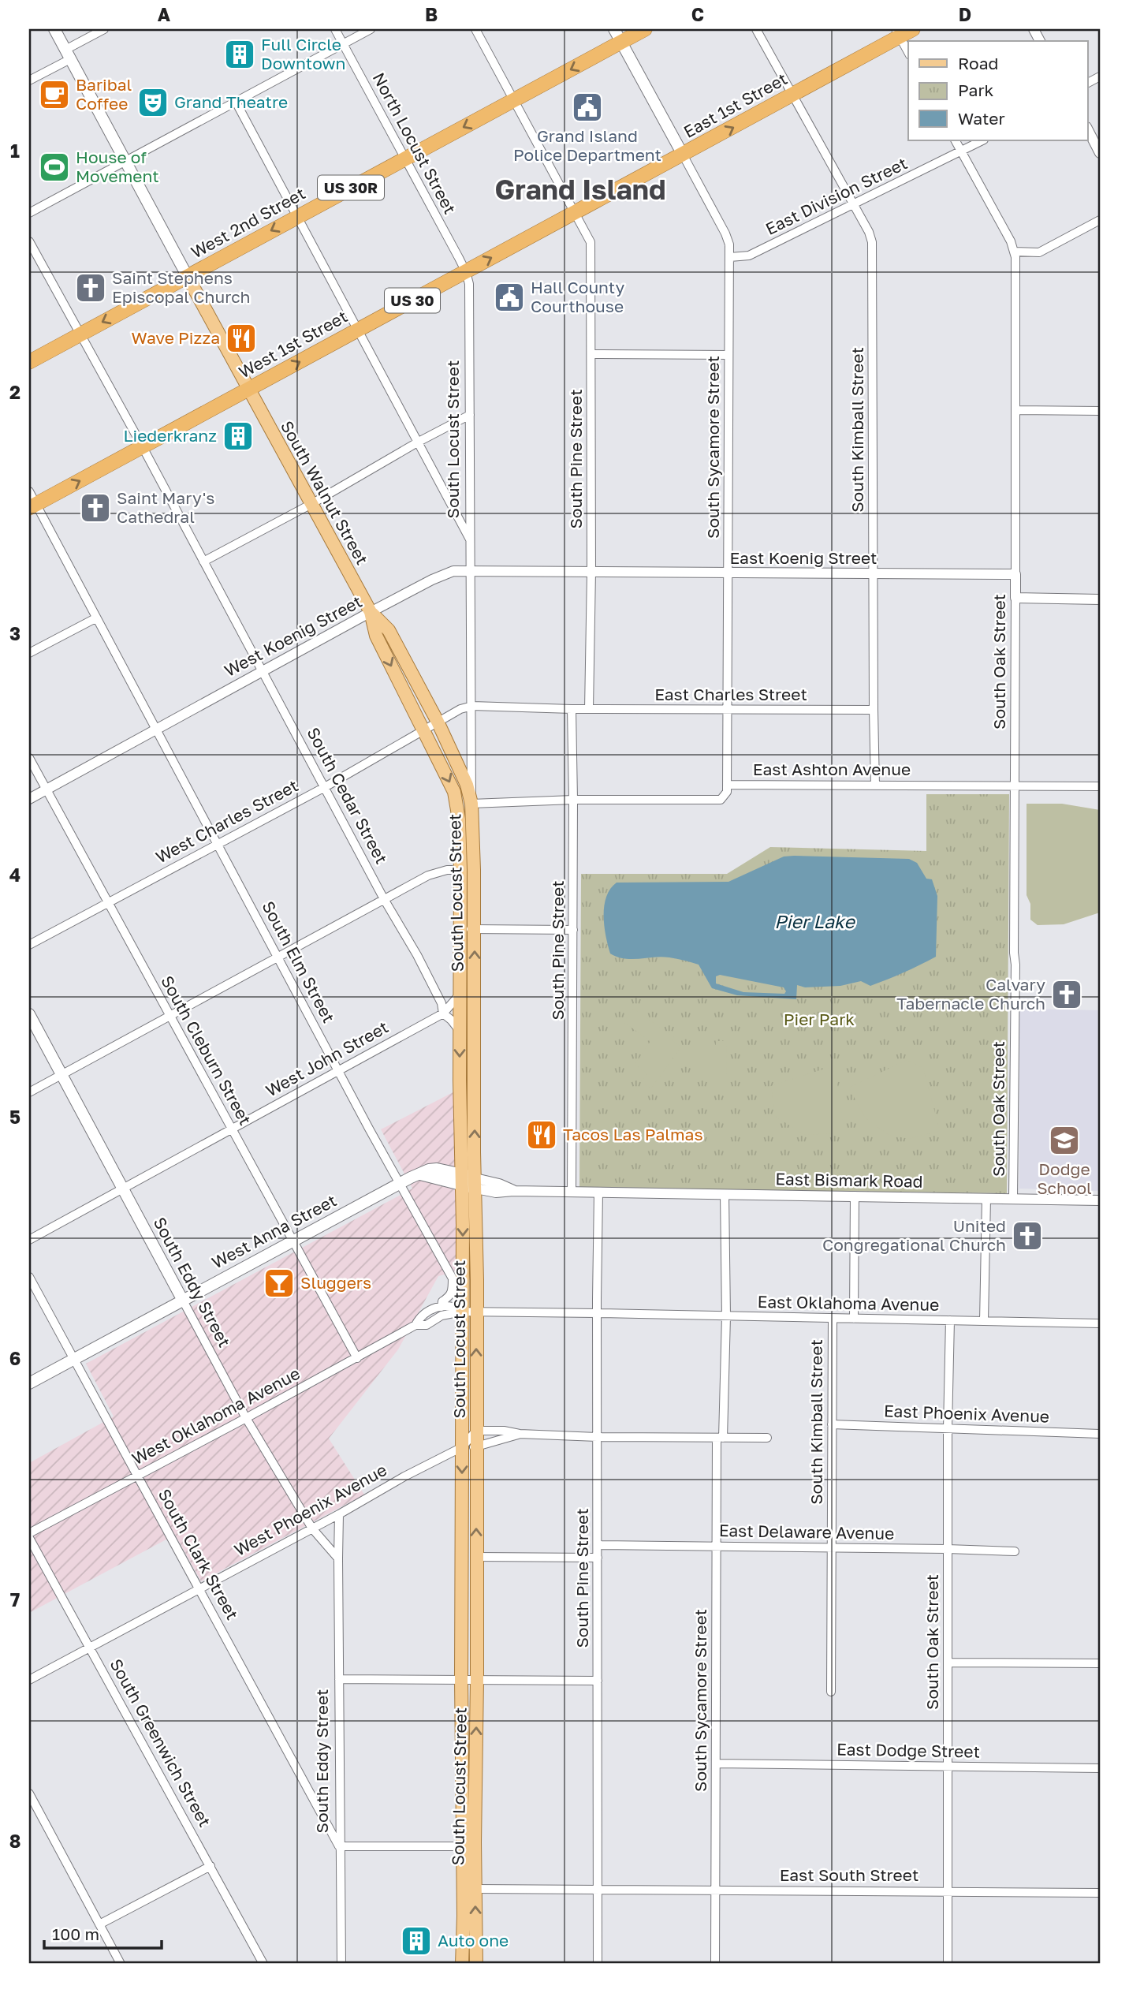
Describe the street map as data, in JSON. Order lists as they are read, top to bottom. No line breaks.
{"streets":{"highway":["East 1st Street","US 30R","West 2nd Street","US 30","West 1st Street"],"main road":["South Locust Street","South Walnut Street","West Anna Street","South Eddy Street"],"street":["North Locust Street","East Division Street","South Kimball Street","South Sycamore Street","South Pine Street","East Koenig Street","West Koenig Street","South Oak Street","East Charles Street","East Ashton Avenue","South Cedar Street","West Charles Street","South Elm Street","South Cleburn Street","West John Street","East Bismark Road","East Oklahoma Avenue","East Phoenix Avenue","West Oklahoma Avenue","West Phoenix Avenue","East Delaware Avenue","South Clark Street","South Greenwich Street","East Dodge Street","East South Street"]},"crossings":[["East 1st Street","West 1st Street"],["East 1st Street","South Kimball Street"],["East 1st Street","South Sycamore Street"],["East 1st Street","South Pine Street"],["North Locust Street","West 2nd Street"],["North Locust Street","West 1st Street"],["North Locust Street","South Locust Street"],["US 30R","West 2nd Street"],["US 30R","South Pine Street"],["East Division Street","South Kimball Street"],["East Division Street","South Sycamore Street"],["East Division Street","South Oak Street"],["West 2nd Street","South Pine Street"],["West 2nd Street","South Walnut Street"],["West 1st Street","South Locust Street"],["West 1st Street","South Pine Street"],["West 1st Street","South Walnut Street"],["South Kimball Street","East Koenig Street"],["South Kimball Street","East Charles Street"],["South Kimball Street","East Ashton Avenue"],["South Kimball Street","East Oklahoma Avenue"],["South Kimball Street","East Phoenix Avenue"],["South Kimball Street","East Delaware Avenue"],["South Locust Street","South Walnut Street"],["South Locust Street","West Koenig Street"],["South Locust Street","South Cedar Street"],["South Locust Street","West Charles Street"],["South Locust Street","West John Street"],["South Locust Street","East Bismark Road"],["South Locust Street","West Anna Street"],["South Locust Street","West Oklahoma Avenue"],["South Locust Street","West Phoenix Avenue"],["South Locust Street","East South Street"],["South Sycamore Street","East Koenig Street"],["South Sycamore Street","East Charles Street"],["South Sycamore Street","East Ashton Avenue"],["South Sycamore Street","East Bismark Road"],["South Sycamore Street","East Oklahoma Avenue"],["South Sycamore Street","East Delaware Avenue"],["South Sycamore Street","East Dodge Street"],["South Sycamore Street","East South Street"],["South Pine Street","East Koenig Street"],["South Pine Street","West Koenig Street"],["South Pine Street","East Charles Street"],["South Pine Street","East Bismark Road"],["South Pine Street","East Oklahoma Avenue"],["South Pine Street","West Oklahoma Avenue"],["South Pine Street","West Phoenix Avenue"],["South Pine Street","East Delaware Avenue"],["South Pine Street","East South Street"],["South Walnut Street","West Koenig Street"],["South Walnut Street","West Charles Street"],["East Koenig Street","West Koenig Street"],["East Koenig Street","South Oak Street"],["West Koenig Street","South Cedar Street"],["West Koenig Street","South Elm Street"],["West Koenig Street","South Cleburn Street"],["South Oak Street","East Ashton Avenue"],["South Oak Street","East Bismark Road"],["South Oak Street","East Oklahoma Avenue"],["South Oak Street","East Phoenix Avenue"],["South Oak Street","East Delaware Avenue"],["South Oak Street","East Dodge Street"],["South Oak Street","East South Street"],["South Cedar Street","West Charles Street"],["South Cedar Street","West John Street"],["West Charles Street","South Elm Street"],["West Charles Street","South Cleburn Street"],["South Elm Street","West John Street"],["South Elm Street","West Anna Street"],["South Elm Street","West Oklahoma Avenue"],["South Cleburn Street","West John Street"],["South Cleburn Street","West Anna Street"],["South Cleburn Street","West Oklahoma Avenue"],["West John Street","South Eddy Street"],["East Bismark Road","West Anna Street"],["West Anna Street","South Eddy Street"],["West Anna Street","South Clark Street"],["South Eddy Street","West Oklahoma Avenue"],["South Eddy Street","West Phoenix Avenue"],["South Eddy Street","South Clark Street"],["East Oklahoma Avenue","West Oklahoma Avenue"],["West Oklahoma Avenue","South Clark Street"],["West Phoenix Avenue","South Clark Street"],["West Phoenix Avenue","South Greenwich Street"]],"one_way":["West 2nd Street","West 1st Street"],"districts":["Grand Island"],"water":["Pier Lake"],"parks":["Pier Park"],"places":{"building":["Full Circle Downtown","Liederkranz","Auto one"],"cafe":["Baribal Coffee"],"theatre":["Grand Theatre"],"public building":["Grand Island Police Department","Hall County Courthouse"],"sports":["House of Movement"],"church":["Saint Stephens Episcopal Church","Saint Mary's Cathedral","Calvary Tabernacle Church","United Congregational Church"],"restaurant":["Wave Pizza","Tacos Las Palmas"],"school or university":["Dodge School"],"bar":["Sluggers"]},"legend":["Road","Park","Water"],"scale_bar":"100 m","grid":{"columns":["A","B","C","D"],"rows":["1","2","3","4","5","6","7","8"]}}
